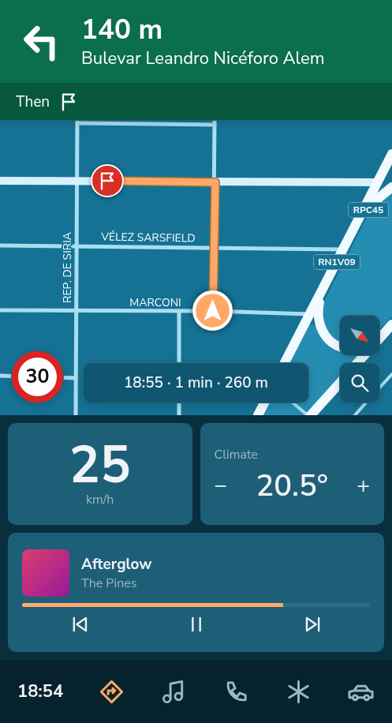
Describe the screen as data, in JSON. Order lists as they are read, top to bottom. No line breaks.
{"streets":{"main road":["RPC45","RN1V09"],"street":["VÉLEZ SARSFIELD","REP. DE SIRIA","MARCONI"]},"crossings":[["RPC45","RN1V09"],["VÉLEZ SARSFIELD","RN1V09"],["VÉLEZ SARSFIELD","REP. DE SIRIA"],["RN1V09","MARCONI"],["REP. DE SIRIA","MARCONI"]],"north":"bottom right","page":{"turn":["140 m","Bulevar Leandro Nicéforo Alem"],"then":"Then","limit":"30","trip":"18:55 · 1 min · 260 m","tile":[["25","km/h"],"Climate"],"heat":["−","20.5°","+"],"song":["Afterglow","The Pines"],"tabs":"18:54"}}
